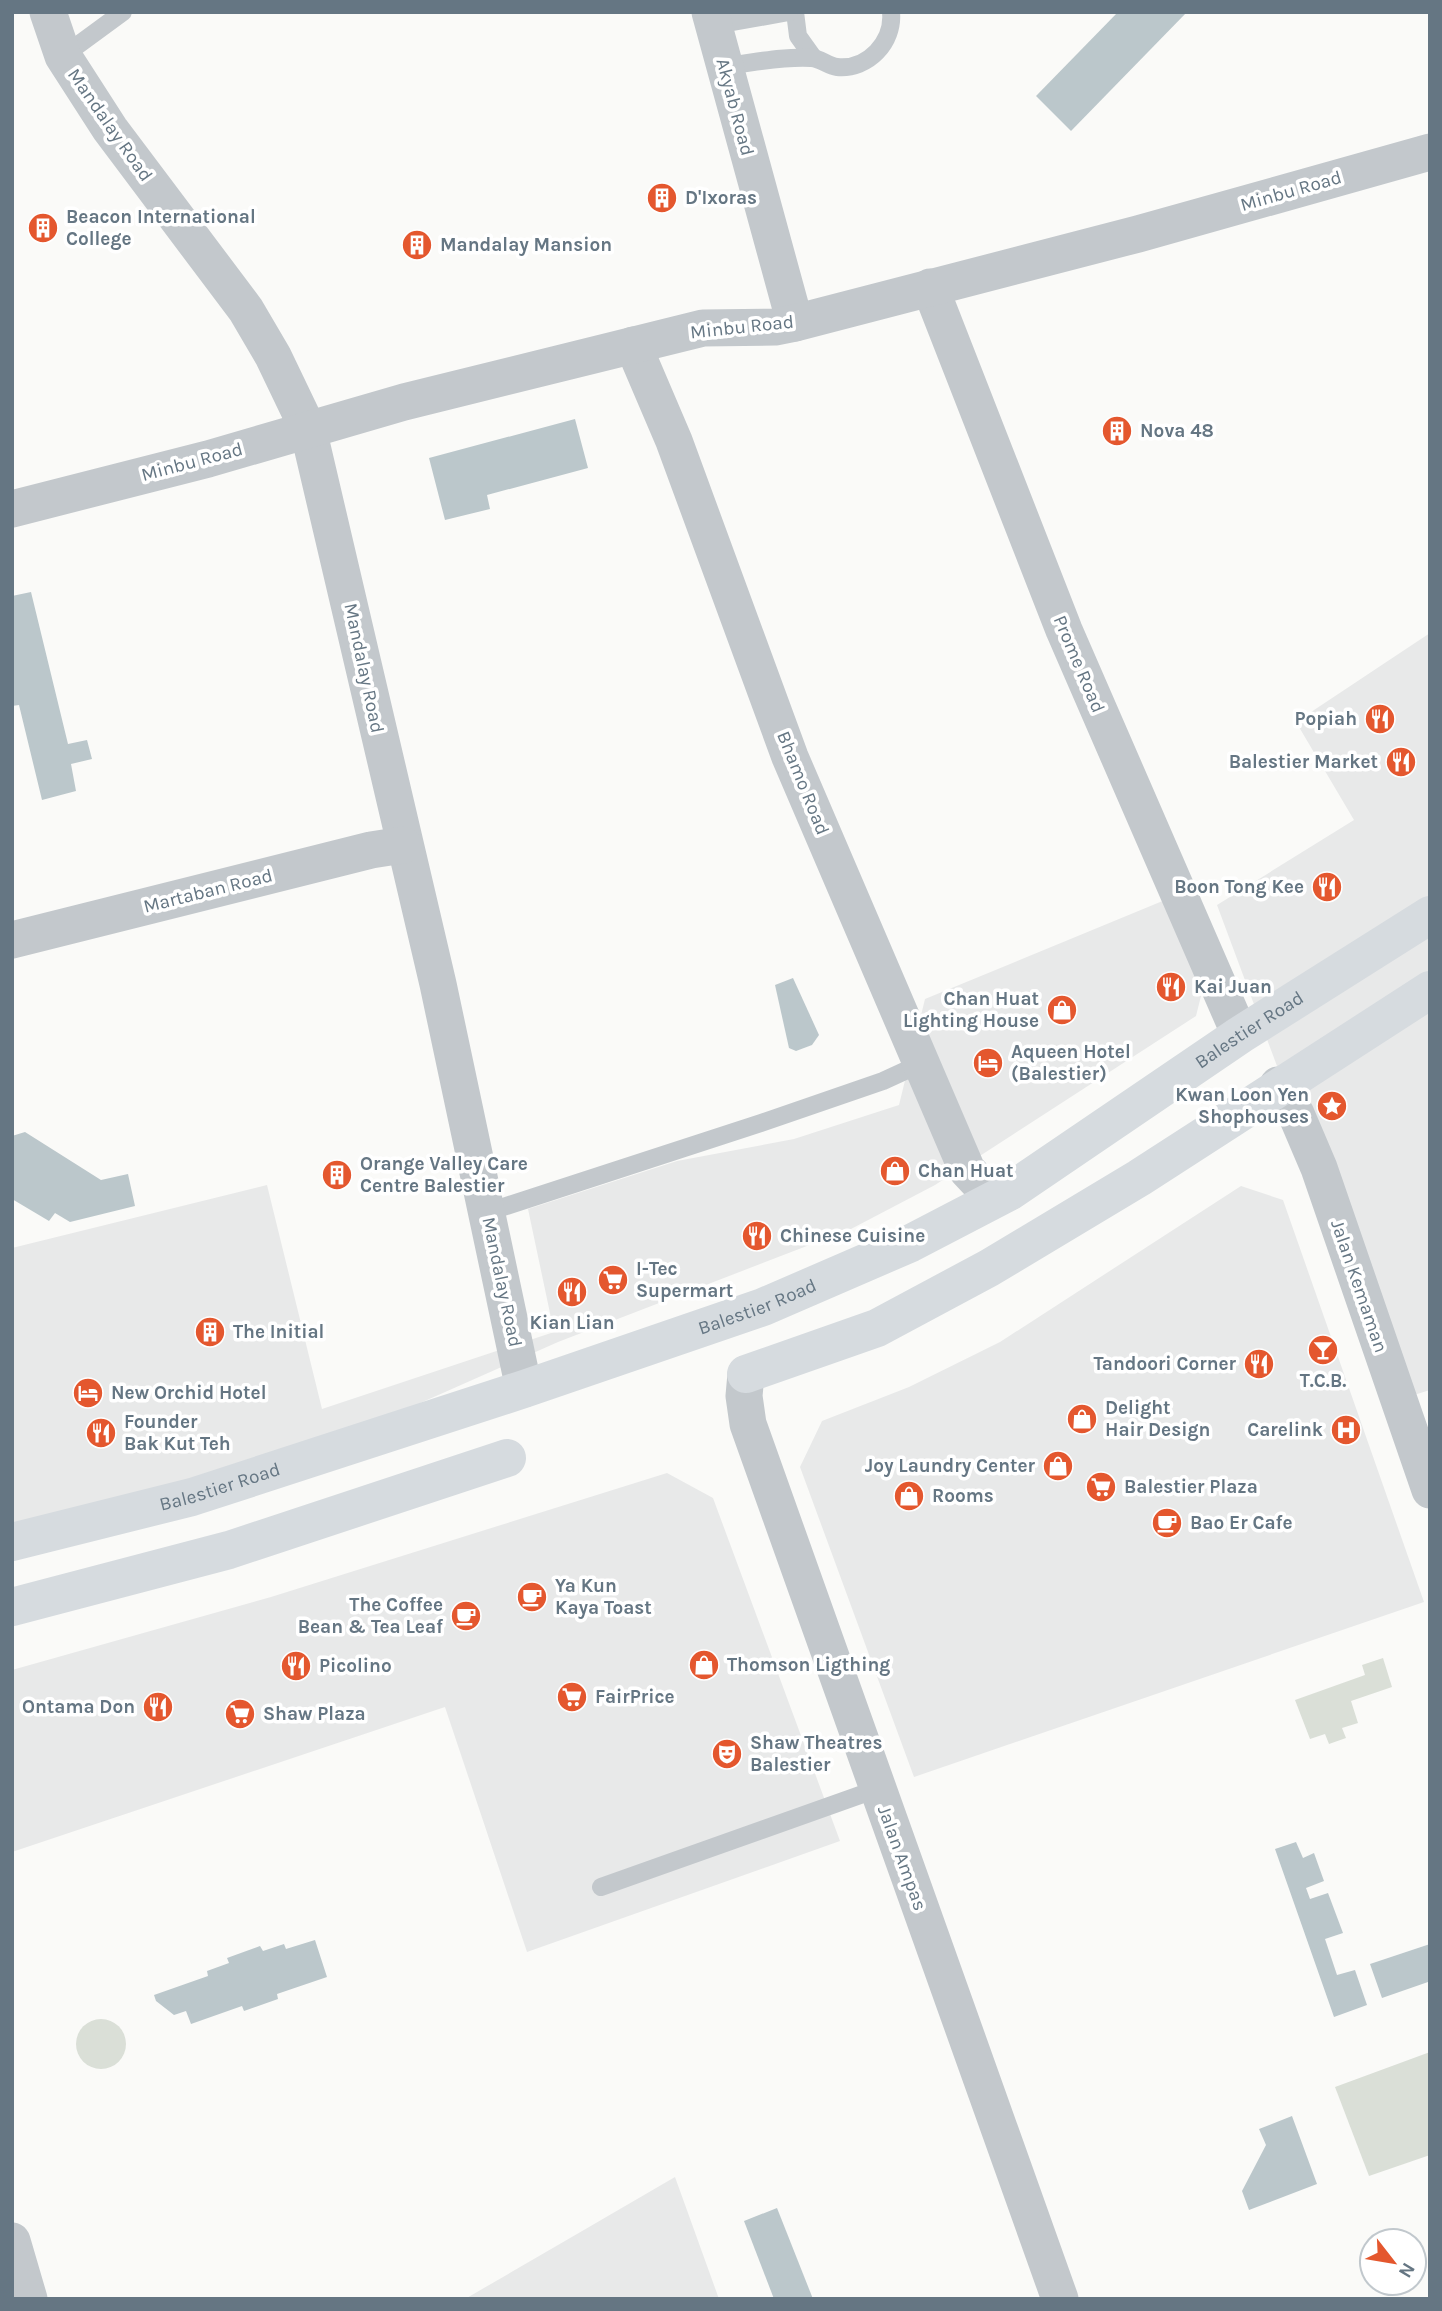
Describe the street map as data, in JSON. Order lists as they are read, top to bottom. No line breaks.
{"streets":{"main road":["Balestier Road"],"street":["Akyab Road","Mandalay Road","Minbu Road","Prome Road","Bhamo Road","Martaban Road","Jalan Kemaman","Jalan Ampas"]},"crossings":[["Akyab Road","Minbu Road"],["Mandalay Road","Minbu Road"],["Mandalay Road","Martaban Road"],["Mandalay Road","Balestier Road"],["Minbu Road","Prome Road"],["Minbu Road","Bhamo Road"],["Prome Road","Balestier Road"],["Bhamo Road","Balestier Road"]],"places":{"building":["D'Ixoras","Beacon International College","Mandalay Mansion","Nova 48","Orange Valley Care Centre Balestier","The Initial"],"restaurant":["Popiah","Balestier Market","Boon Tong Kee","Kai Juan","Chinese Cuisine","Kian Lian","Tandoori Corner","Founder Bak Kut Teh","Picolino","Ontama Don"],"shop":["Chan Huat Lighting House","Chan Huat","Delight Hair Design","Joy Laundry Center","Rooms","Thomson Ligthing"],"hotel":["Aqueen Hotel (Balestier)","New Orchid Hotel"],"place":["Kwan Loon Yen Shophouses"],"supermarket":["I-Tec Supermart","Balestier Plaza","FairPrice","Shaw Plaza"],"bar":["T.C.B."],"hospital":["Carelink"],"cafe":["Bao Er Cafe","Ya Kun Kaya Toast","The Coffee Bean & Tea Leaf"],"theatre":["Shaw Theatres Balestier"]},"north":"bottom right"}
